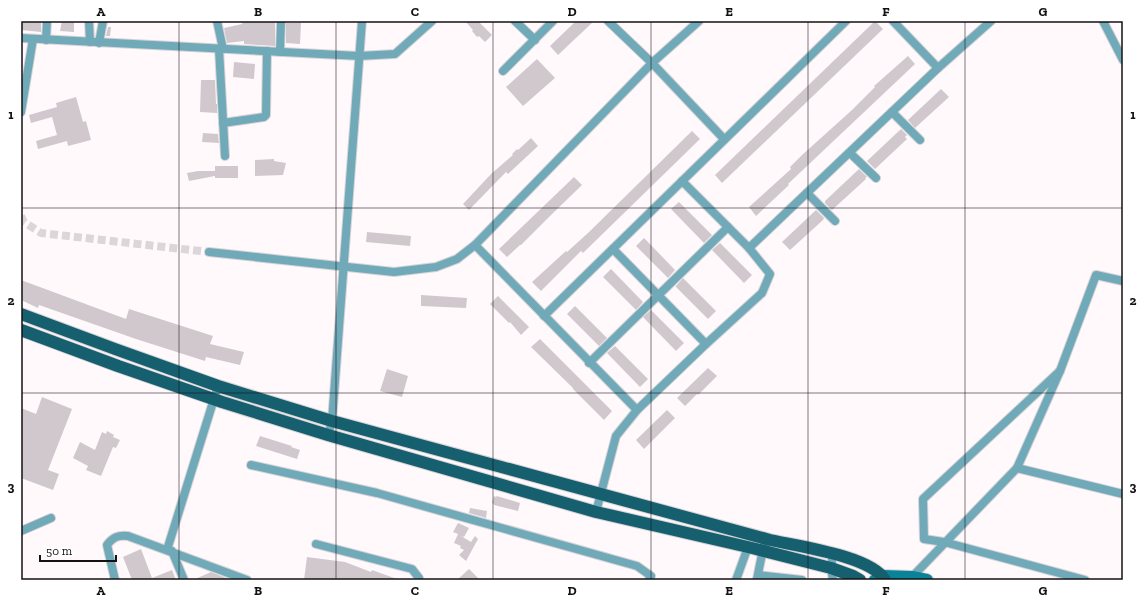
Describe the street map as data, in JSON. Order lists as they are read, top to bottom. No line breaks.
{"scale_bar":"50 m","grid":{"columns":["A","B","C","D","E","F","G"],"rows":["1","2","3"]}}
